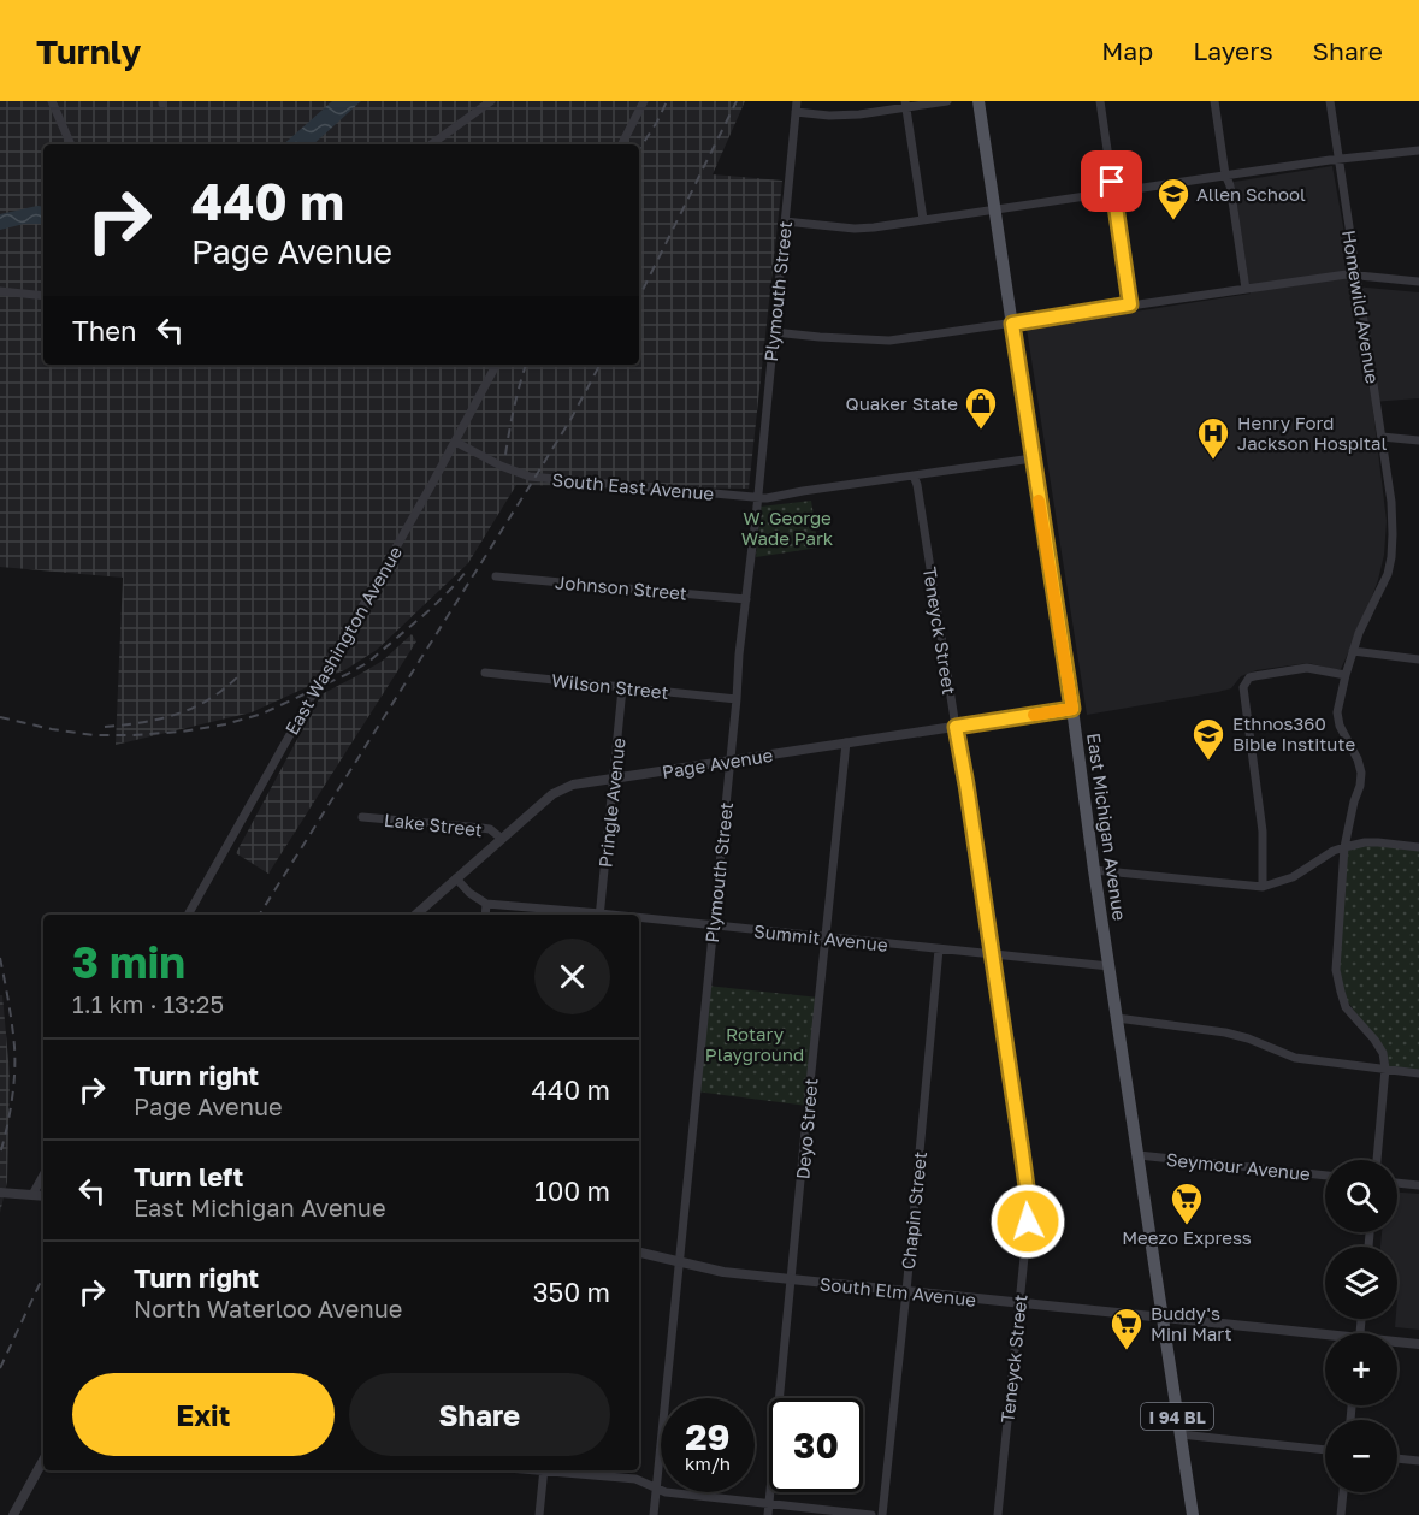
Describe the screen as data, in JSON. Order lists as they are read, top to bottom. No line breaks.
{"streets":{"main road":["East Michigan Avenue","I 94 BL"],"street":["Plymouth Street","Homewild Avenue","South East Avenue","Johnson Street","Teneyck Street","East Washington Avenue","Wilson Street","Page Avenue","Pringle Avenue","Lake Street","Summit Avenue","Deyo Street","Seymour Avenue","Chapin Street","South Elm Avenue"]},"crossings":[["Plymouth Street","South East Avenue"],["Plymouth Street","Johnson Street"],["Plymouth Street","Wilson Street"],["Plymouth Street","Page Avenue"],["Plymouth Street","Summit Avenue"],["Plymouth Street","South Elm Avenue"],["South East Avenue","Teneyck Street"],["South East Avenue","East Washington Avenue"],["South East Avenue","East Michigan Avenue"],["Teneyck Street","Page Avenue"],["Teneyck Street","Summit Avenue"],["Teneyck Street","South Elm Avenue"],["Wilson Street","Pringle Avenue"],["Page Avenue","Pringle Avenue"],["Page Avenue","Lake Street"],["Page Avenue","East Michigan Avenue"],["Page Avenue","Deyo Street"],["East Michigan Avenue","Summit Avenue"],["East Michigan Avenue","Seymour Avenue"],["East Michigan Avenue","South Elm Avenue"],["Summit Avenue","Deyo Street"],["Summit Avenue","Chapin Street"],["Deyo Street","South Elm Avenue"],["Chapin Street","South Elm Avenue"]],"parks":["W. George Wade Park","Rotary Playground"],"places":{"school or university":["Allen School","Ethnos360 Bible Institute"],"shop":["Quaker State"],"hospital":["Henry Ford Jackson Hospital"],"supermarket":["Meezo Express","Buddy's Mini Mart"]},"page":{"header":"Turnly","nav":["Map","Layers","Share"],"turn":["440 m","Page Avenue"],"then":"Then","heading":["3 min","1.1 km · 13:25"],"list":[{"name":"Turn right","note":"Page Avenue","value":"440 m"},{"name":"Turn left","note":"East Michigan Avenue","value":"100 m"},{"name":"Turn right","note":"North Waterloo Avenue","value":"350 m"}],"map_buttons":["+","−"],"buttons":["Exit","Share"],"speed":"29 km/h","limit":"30"}}
